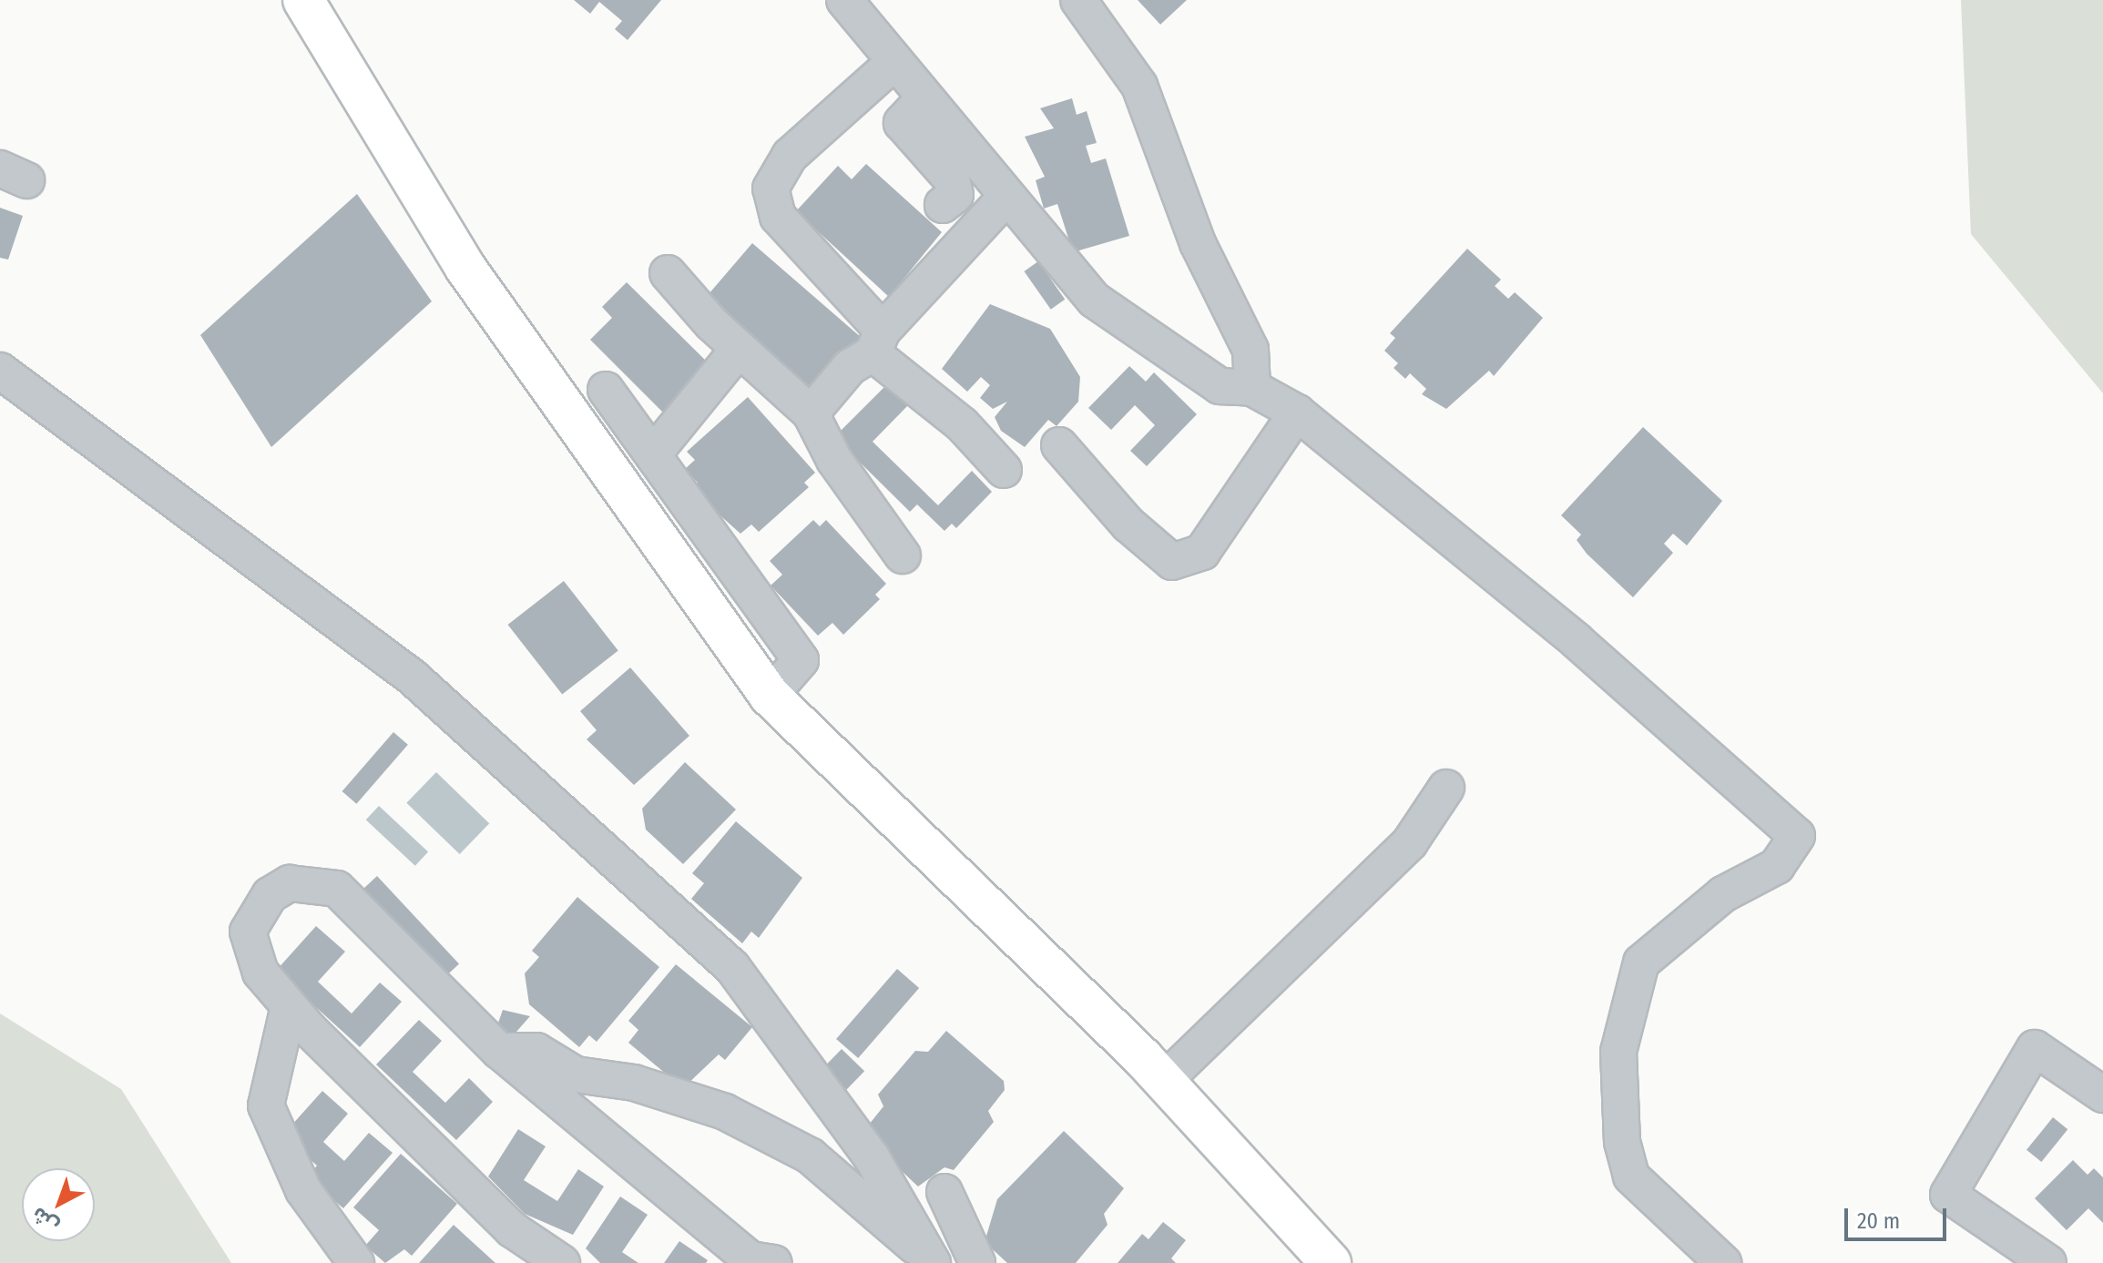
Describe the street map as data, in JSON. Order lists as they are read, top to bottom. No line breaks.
{"scale_bar":"20 m","north":"bottom left"}
